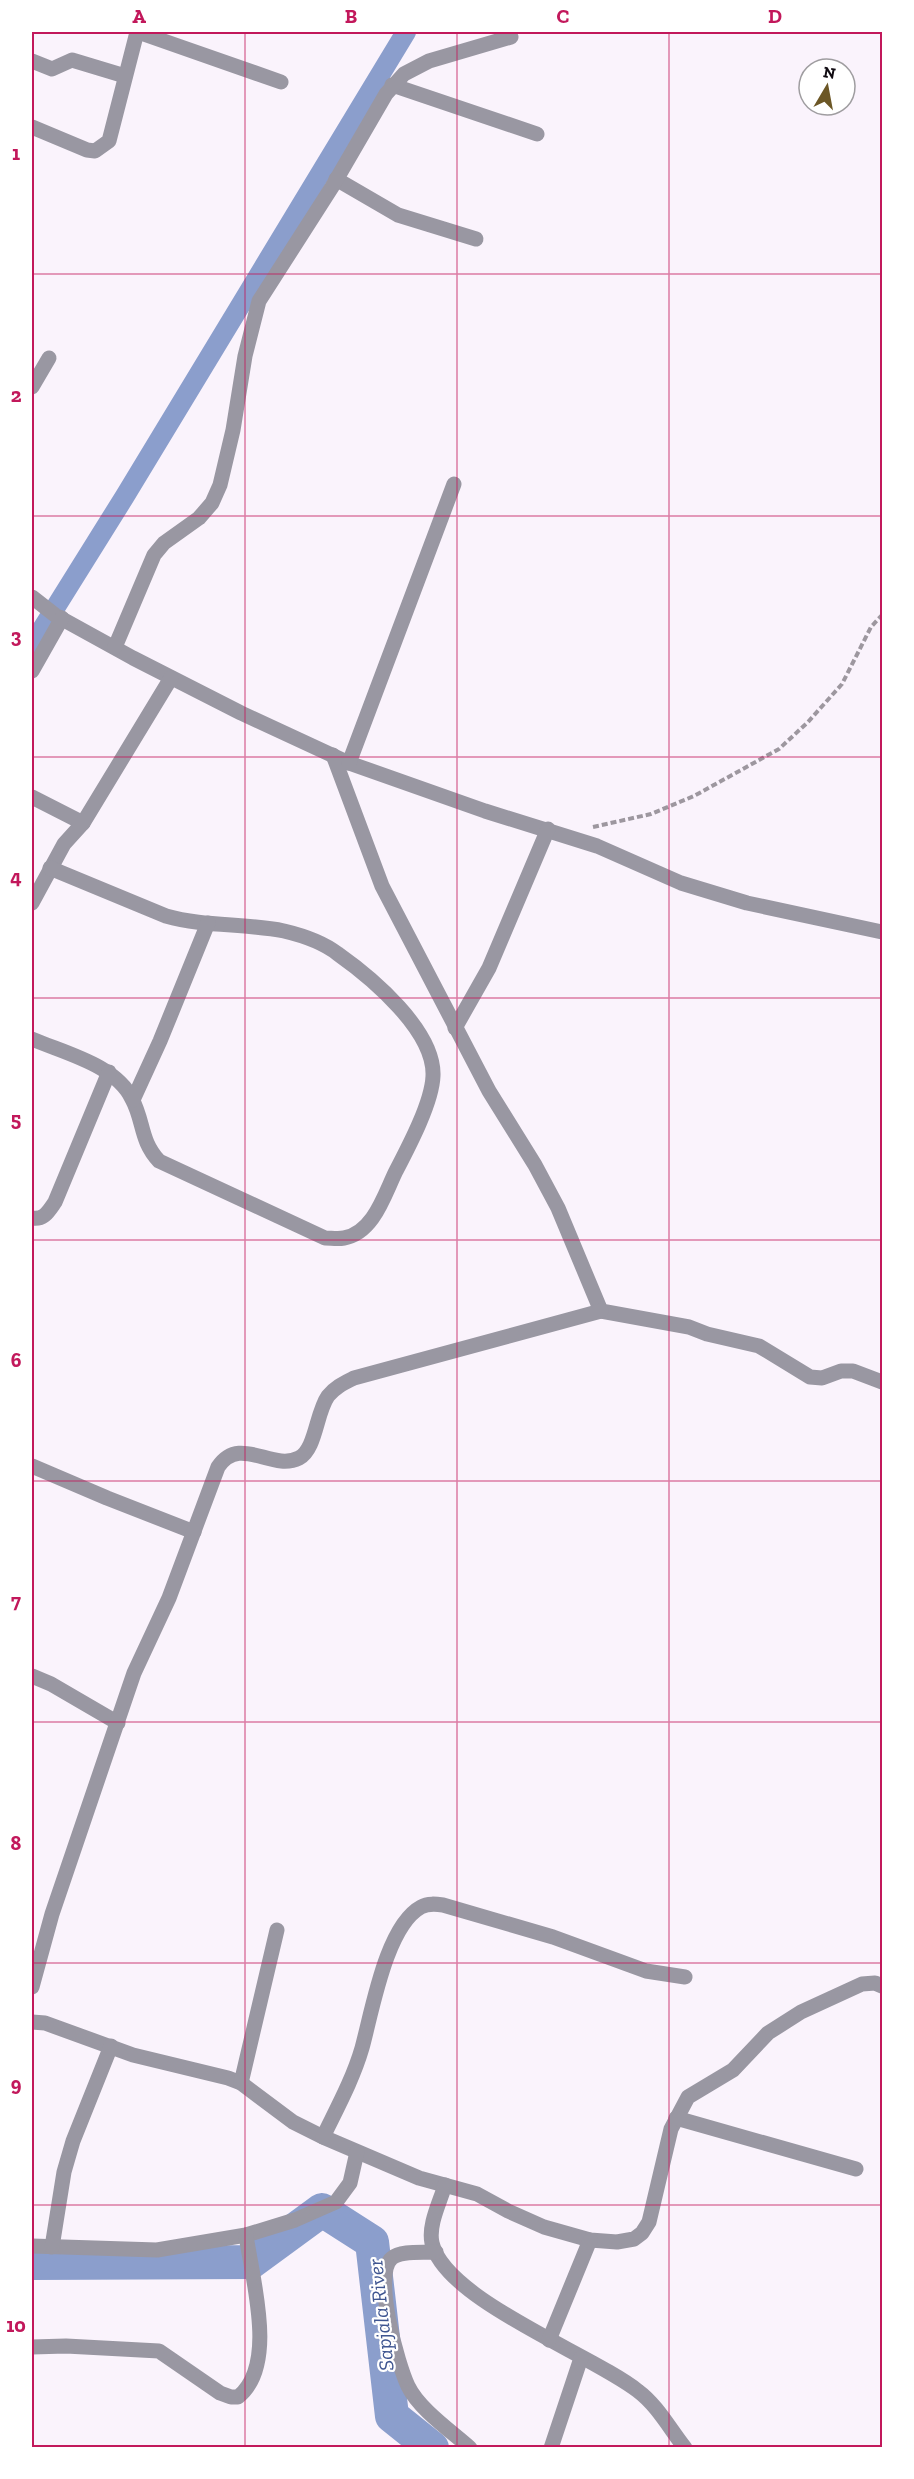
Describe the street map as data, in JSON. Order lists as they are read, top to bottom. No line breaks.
{"water":["Sapjala River"],"north":"top","grid":{"columns":["A","B","C","D"],"rows":["1","2","3","4","5","6","7","8","9","10"]}}
